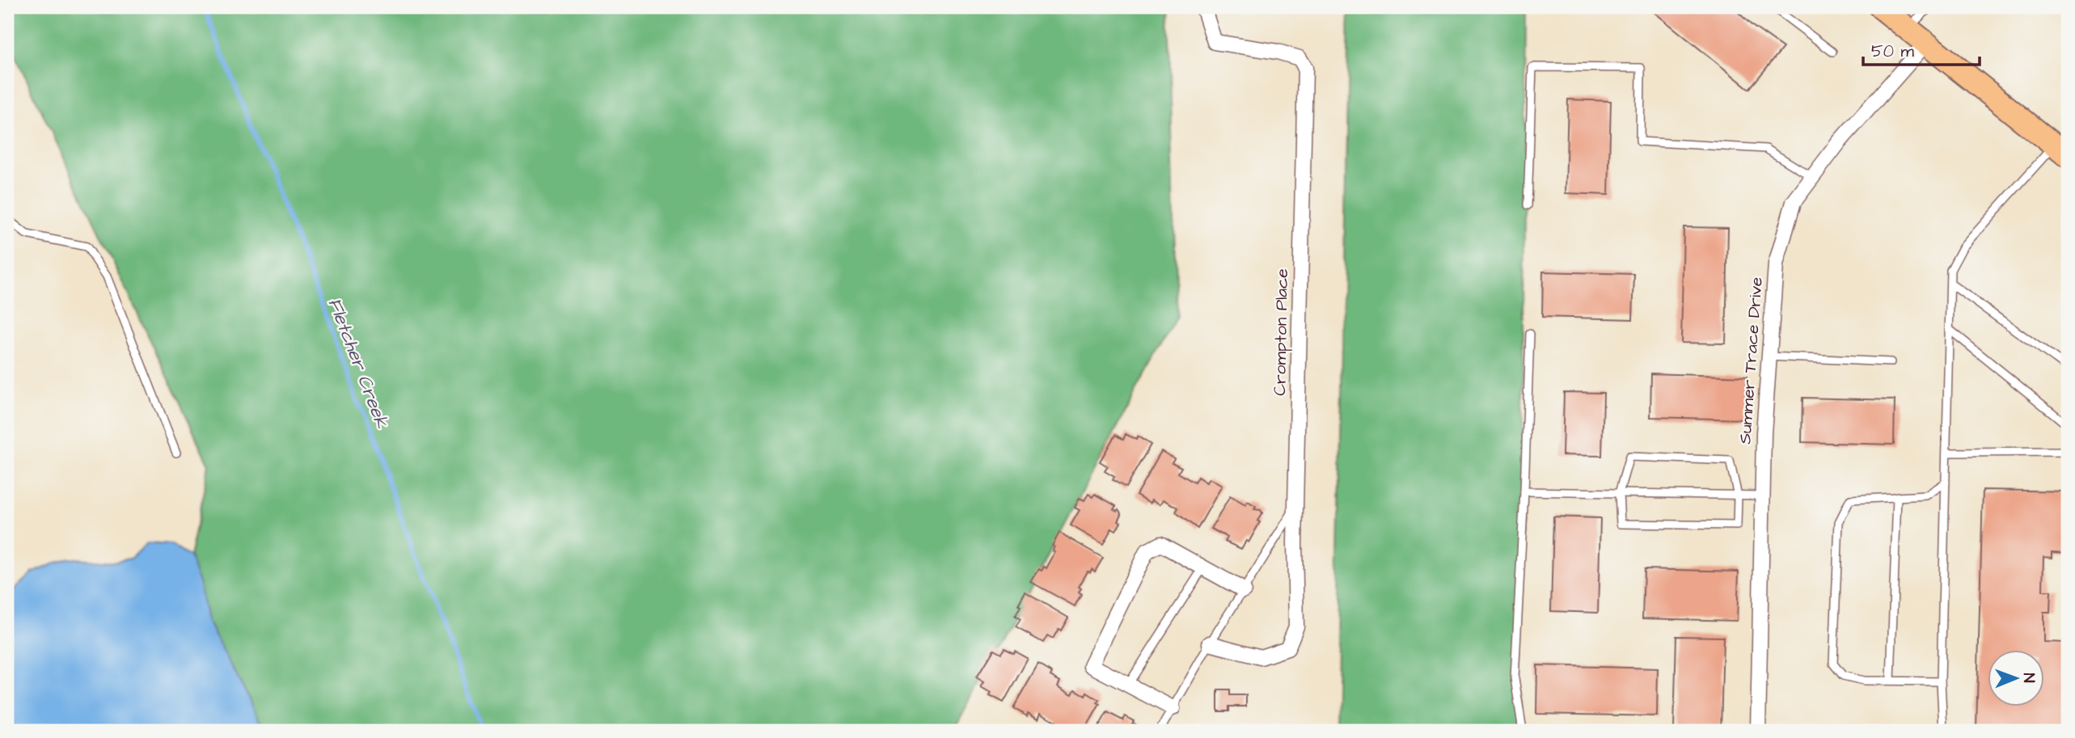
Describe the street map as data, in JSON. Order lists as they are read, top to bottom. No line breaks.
{"streets":{"street":["Crompton Place","Summer Trace Drive"]},"water":["Fletcher Creek"],"scale_bar":"50 m","north":"right"}
